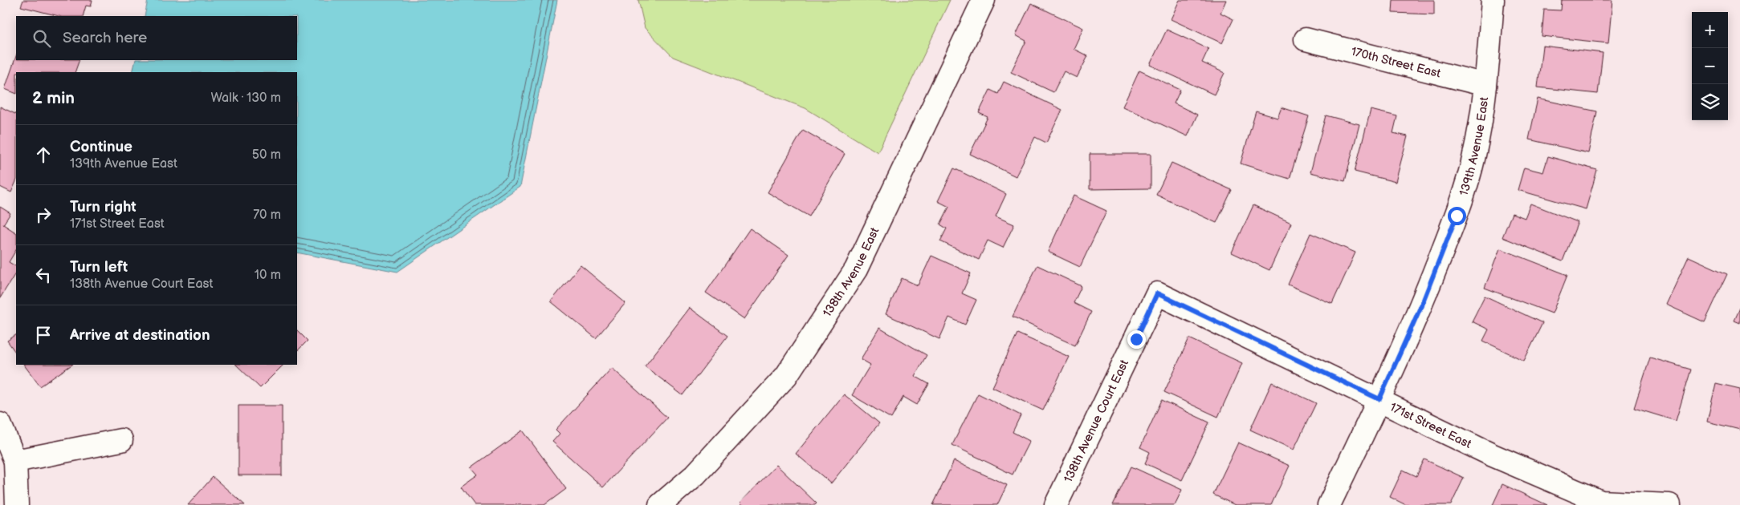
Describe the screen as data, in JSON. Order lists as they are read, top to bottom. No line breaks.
{"streets":{"street":["170th Street East","139th Avenue East","138th Avenue East","138th Avenue Court East","171st Street East"]},"crossings":[["170th Street East","139th Avenue East"],["139th Avenue East","171st Street East"],["138th Avenue Court East","171st Street East"]],"page":{"map_buttons":["+","−"],"search":"Search here","heading":["2 min","Walk · 130 m"],"list":[["Continue","139th Avenue East","50 m"],["Turn right","171st Street East","70 m"],["Turn left","138th Avenue Court East","10 m"],"Arrive at destination"]}}
